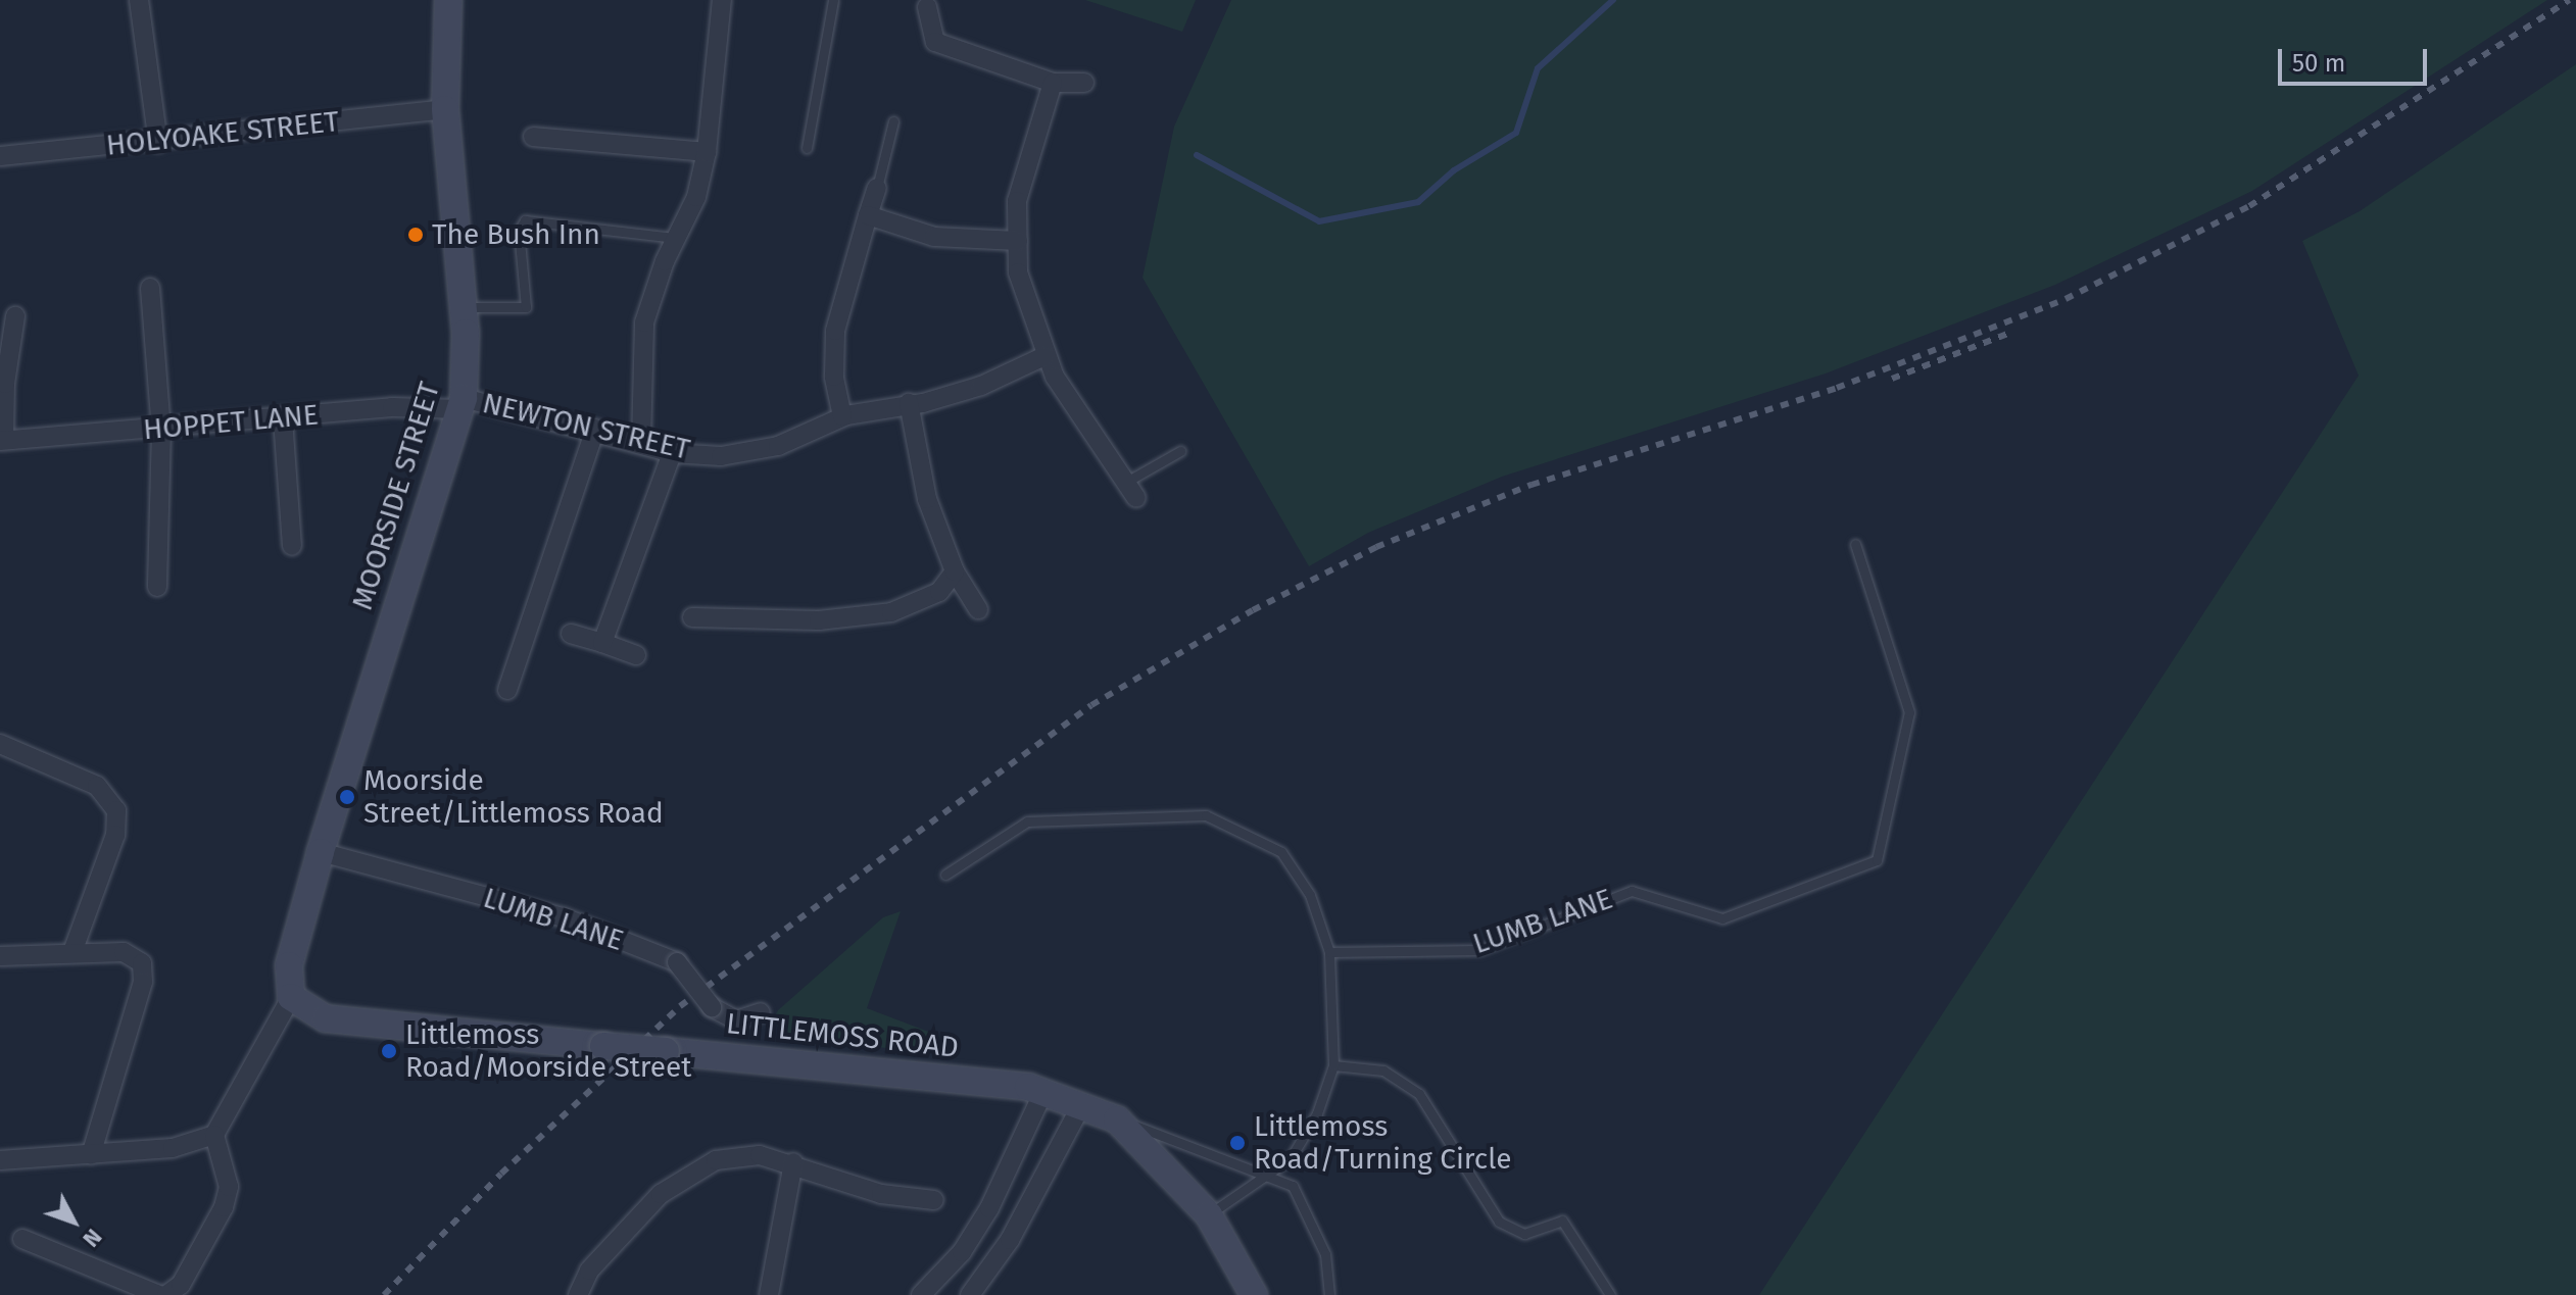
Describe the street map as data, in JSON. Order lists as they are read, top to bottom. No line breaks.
{"streets":{"street":["HOLYOAKE STREET","HOPPET LANE","NEWTON STREET","MOORSIDE STREET","LUMB LANE","LITTLEMOSS ROAD"]},"crossings":[["HOLYOAKE STREET","MOORSIDE STREET"],["HOPPET LANE","NEWTON STREET"],["HOPPET LANE","MOORSIDE STREET"],["NEWTON STREET","MOORSIDE STREET"],["MOORSIDE STREET","LUMB LANE"],["MOORSIDE STREET","LITTLEMOSS ROAD"]],"places":["The Bush Inn","Moorside Street/Littlemoss Road","Littlemoss Road/Moorside Street","Littlemoss Road/Turning Circle"],"scale_bar":"50 m","north":"bottom right"}
